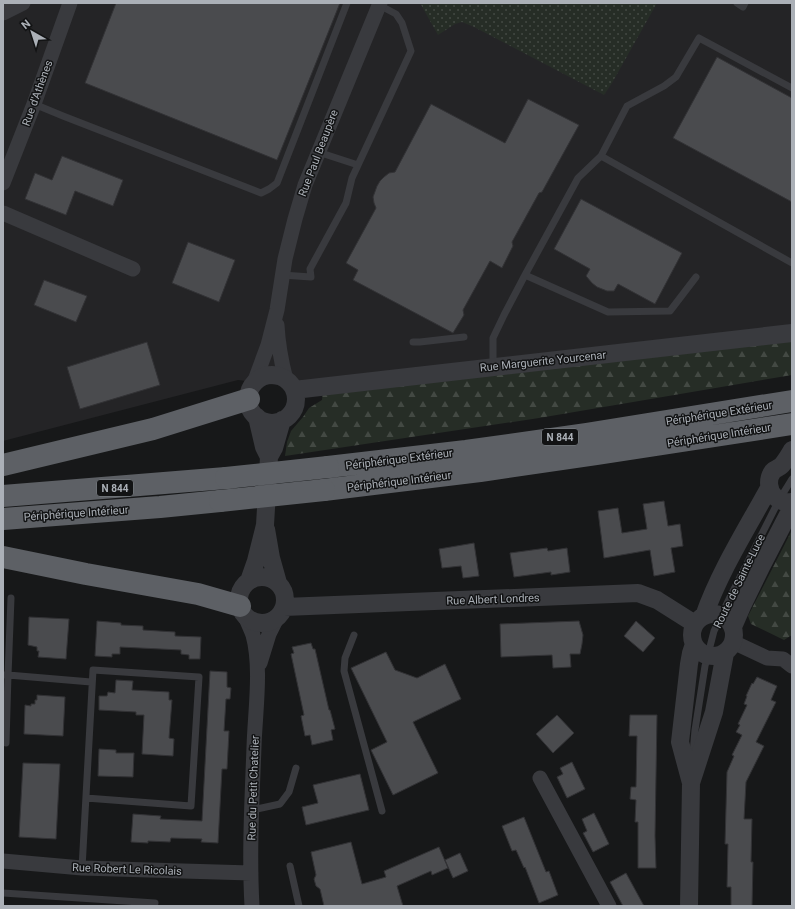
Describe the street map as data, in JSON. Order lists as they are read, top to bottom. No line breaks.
{"streets":{"highway":["Périphérique Extérieur","Périphérique Intérieur","N 844"],"street":["Rue d'Athènes","Rue Paul Beaupère","Rue Marguerite Yourcenar","Route de Sainte-Luce","Rue Albert Londres","Rue du Petit Chatelier","Rue Robert Le Ricolais"]},"crossings":[["Rue Paul Beaupère","Rue Marguerite Yourcenar"],["Route de Sainte-Luce","Rue Albert Londres"],["Rue Albert Londres","Rue du Petit Chatelier"],["Rue du Petit Chatelier","Rue Robert Le Ricolais"]],"north":"top left"}
